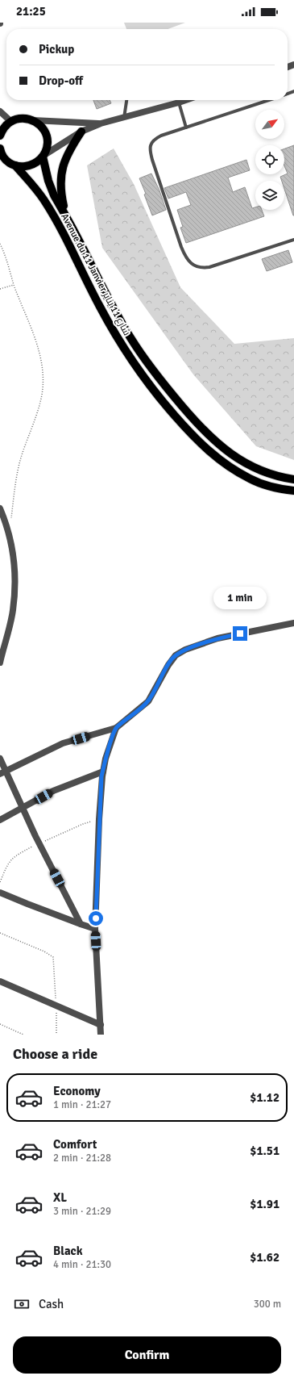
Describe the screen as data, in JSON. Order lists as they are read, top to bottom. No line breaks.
{"streets":{"main road":["Avenue du 11 Janvier شارع 11 يناير"]},"north":"top right","page":{"status":"21:25","banner":["Pickup","Drop-off"],"bubble":"1 min","heading":"Choose a ride","list":[{"name":"Economy","note":"1 min · 21:27","value":"$1.12"},{"name":"Comfort","note":"2 min · 21:28","value":"$1.51"},{"name":"XL","note":"3 min · 21:29","value":"$1.91"},{"name":"Black","note":"4 min · 21:30","value":"$1.62"}],"pay":["Cash","300 m"],"buttons":"Confirm"}}
